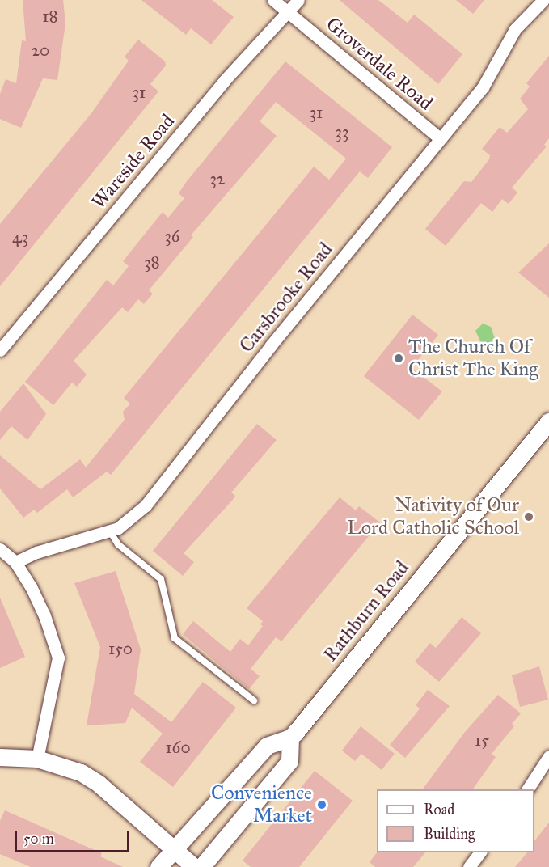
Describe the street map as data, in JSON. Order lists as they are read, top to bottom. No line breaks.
{"streets":{"main road":["Rathburn Road"],"street":["Groverdale Road","Wareside Road","Carsbrooke Road"]},"crossings":[["Groverdale Road","Wareside Road"],["Groverdale Road","Carsbrooke Road"]],"places":["The Church Of Christ The King","Nativity of Our Lord Catholic School","Convenience Market"],"house_numbers":["18","20","31","31","33","32","36","43","38","150","15","160"],"legend":["Road","Building"],"scale_bar":"50 m"}
